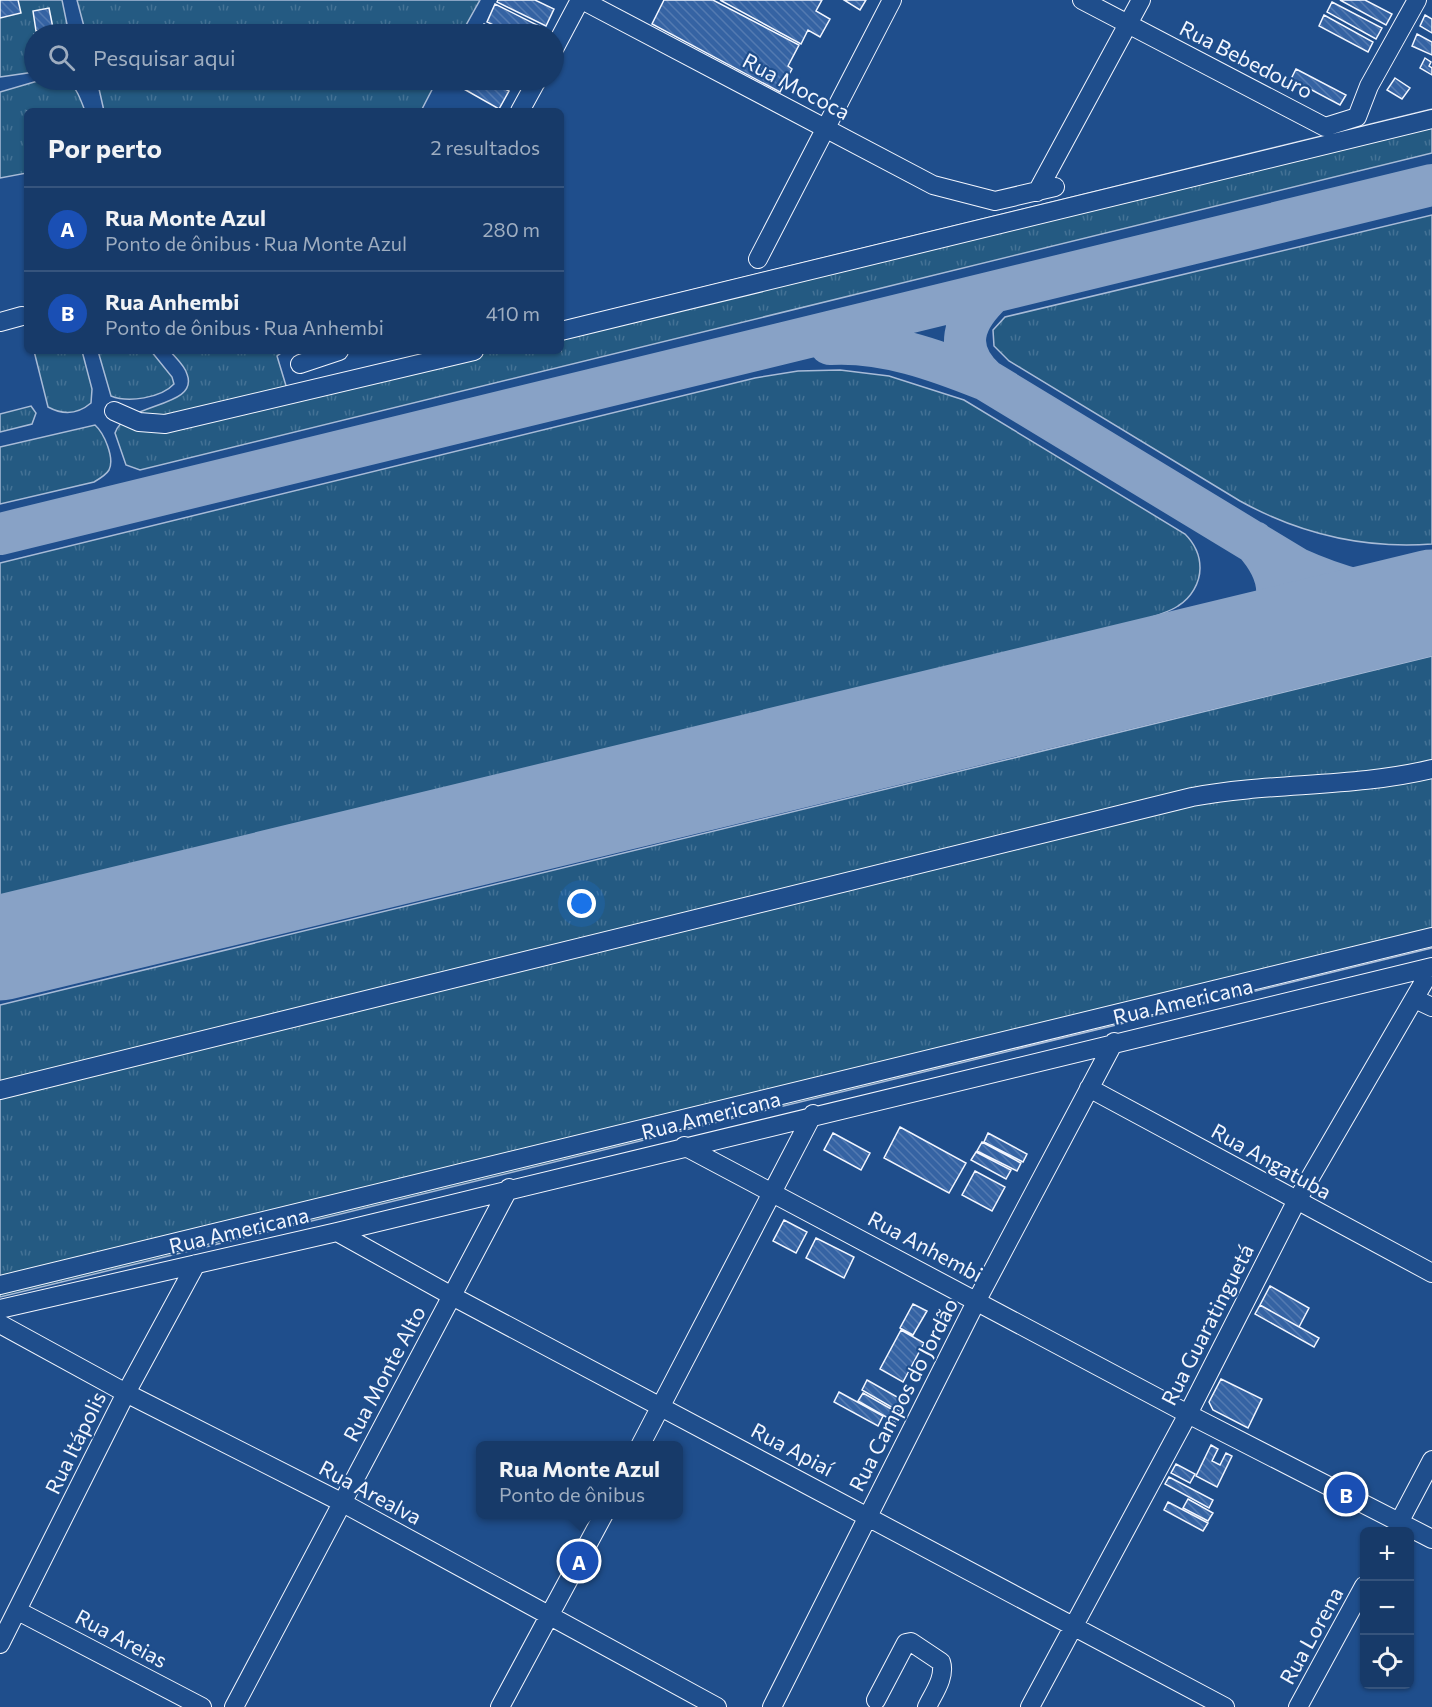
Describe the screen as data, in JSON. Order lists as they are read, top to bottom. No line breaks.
{"streets":{"street":["Rua Bebedouro","Rua Mococa","Rua Americana","Rua Angatuba","Rua Anhembi","Rua Guaratinguetá","Rua Monte Alto","Rua Campos do Jordão","Rua Itápolis","Rua Apiaí","Rua Arealva","Rua Lorena","Rua Areias"]},"crossings":[["Rua Americana","Rua Anhembi"],["Rua Americana","Rua Guaratinguetá"],["Rua Americana","Rua Monte Alto"],["Rua Americana","Rua Campos do Jordão"],["Rua Americana","Rua Itápolis"],["Rua Americana","Rua Apiaí"],["Rua Angatuba","Rua Guaratinguetá"],["Rua Angatuba","Rua Campos do Jordão"],["Rua Anhembi","Rua Guaratinguetá"],["Rua Anhembi","Rua Campos do Jordão"],["Rua Guaratinguetá","Rua Apiaí"],["Rua Monte Alto","Rua Apiaí"],["Rua Monte Alto","Rua Arealva"],["Rua Campos do Jordão","Rua Apiaí"],["Rua Itápolis","Rua Arealva"],["Rua Itápolis","Rua Areias"]],"page":{"search":"Pesquisar aqui","heading":["Por perto","2 resultados"],"list":[{"mark":"A","name":"Rua Monte Azul","note":"Ponto de ônibus · Rua Monte Azul","value":"280 m"},{"mark":"B","name":"Rua Anhembi","note":"Ponto de ônibus · Rua Anhembi","value":"410 m"}],"popup":["Rua Monte Azul","Ponto de ônibus"],"pins":["B","A"],"map_buttons":["+","−"]}}
